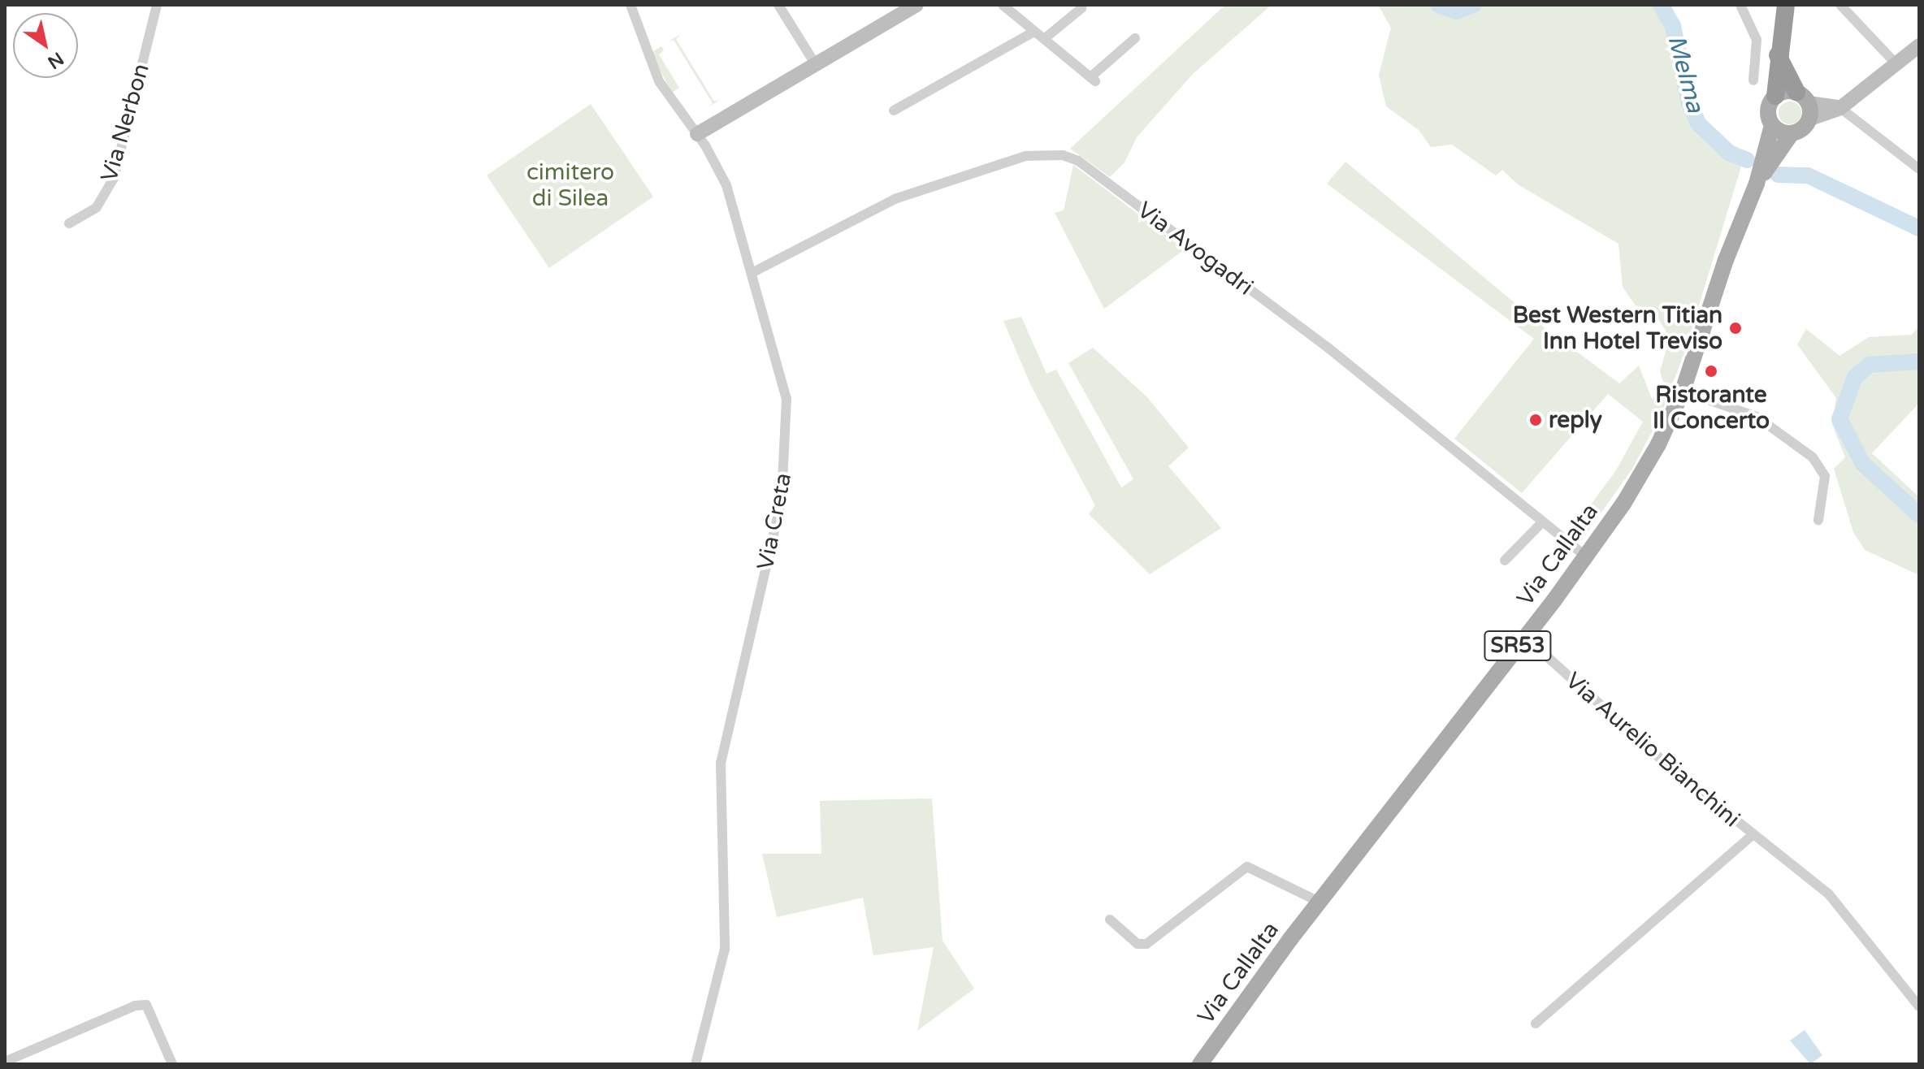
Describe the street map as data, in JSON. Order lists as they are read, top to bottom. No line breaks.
{"streets":{"main road":["Via Callalta","SR53"],"street":["Via Nerbon","Via Avogadri","Via Creta","Via Aurelio Bianchini"]},"crossings":[["Via Avogadri","Via Creta"],["Via Avogadri","Via Callalta"],["Via Callalta","Via Aurelio Bianchini"]],"water":["Melma"],"parks":["cimitero di Silea"],"places":["Best Western Titian Inn Hotel Treviso","Ristorante Il Concerto","reply"],"north":"bottom right"}
